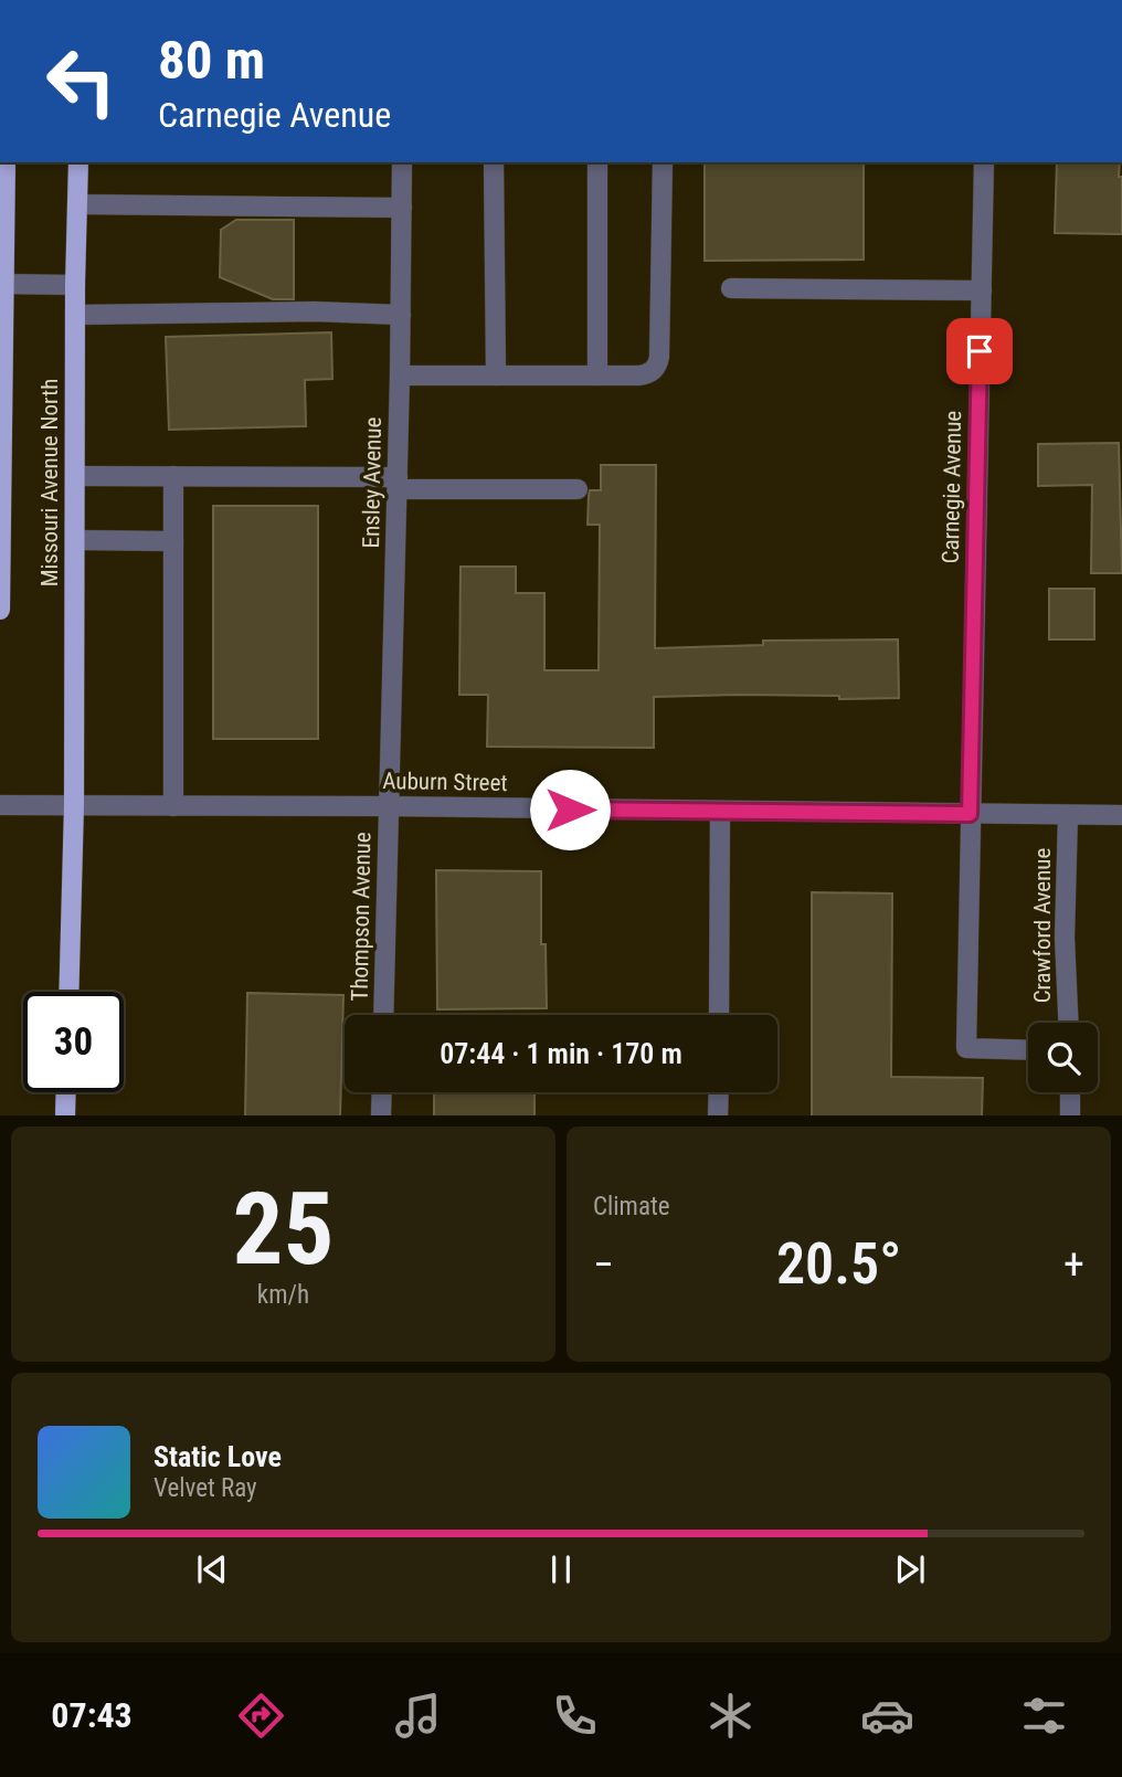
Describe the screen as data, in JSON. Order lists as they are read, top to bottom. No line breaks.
{"streets":{"main road":["Missouri Avenue North"],"street":["Ensley Avenue","Carnegie Avenue","Auburn Street","Thompson Avenue","Crawford Avenue"]},"crossings":[["Missouri Avenue North","Auburn Street"],["Ensley Avenue","Auburn Street"],["Ensley Avenue","Thompson Avenue"],["Carnegie Avenue","Auburn Street"],["Auburn Street","Thompson Avenue"],["Auburn Street","Crawford Avenue"]],"page":{"turn":["80 m","Carnegie Avenue"],"limit":"30","trip":"07:44 · 1 min · 170 m","tile":[["25","km/h"],"Climate"],"heat":["−","20.5°","+"],"song":["Static Love","Velvet Ray"],"tabs":"07:43"}}
